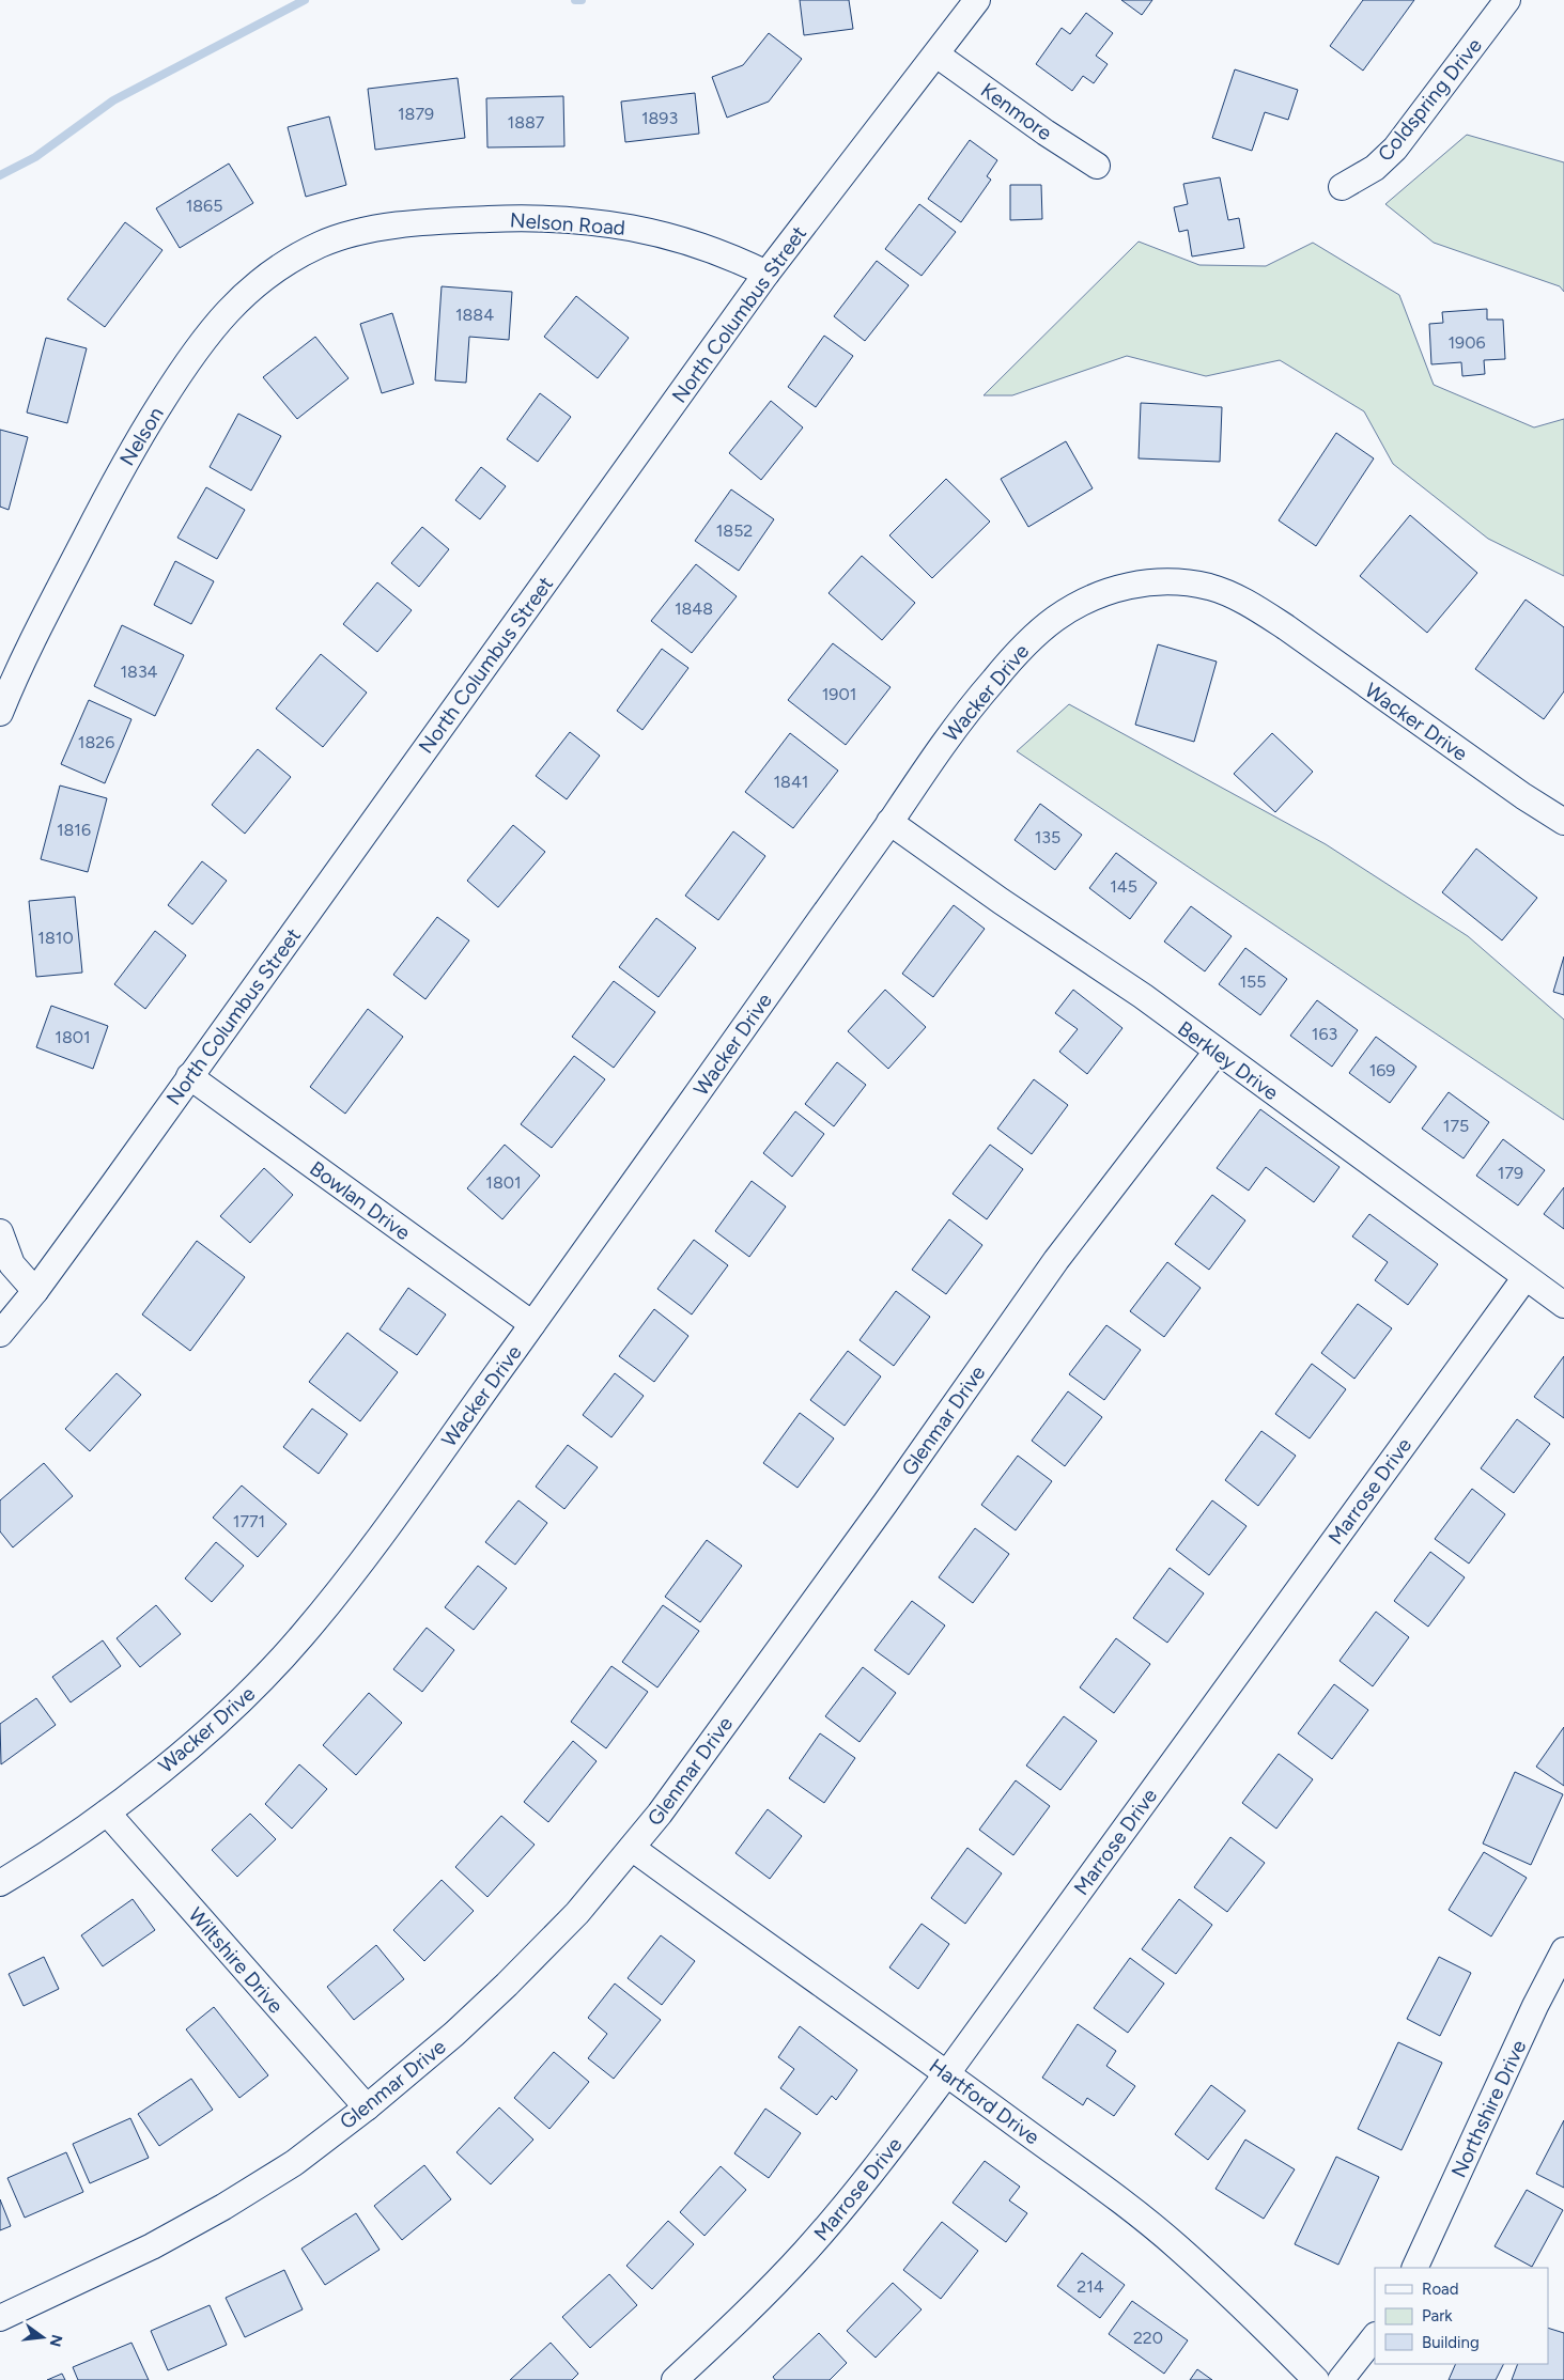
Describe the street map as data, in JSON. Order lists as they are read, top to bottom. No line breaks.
{"streets":{"street":["Coldspring Drive","Kenmore","Nelson Road","North Columbus Street","Nelson","Wacker Drive","Berkley Drive","Bowlan Drive","Glenmar Drive","Marrose Drive","Wiltshire Drive","Hartford Drive","Northshire Drive"]},"crossings":[["Kenmore","North Columbus Street"],["Nelson Road","North Columbus Street"],["Nelson Road","Nelson"],["North Columbus Street","Bowlan Drive"],["Wacker Drive","Berkley Drive"],["Wacker Drive","Bowlan Drive"],["Wacker Drive","Wiltshire Drive"],["Berkley Drive","Glenmar Drive"],["Berkley Drive","Marrose Drive"],["Glenmar Drive","Wiltshire Drive"],["Glenmar Drive","Hartford Drive"],["Marrose Drive","Hartford Drive"]],"house_numbers":["1879","1893","1887","1865","1884","1906","1852","1848","1834","1901","1826","1841","1816","135","145","1810","155","163","1801","169","175","179","1801","1771","214","220"],"legend":["Road","Park","Building"],"north":"right"}
